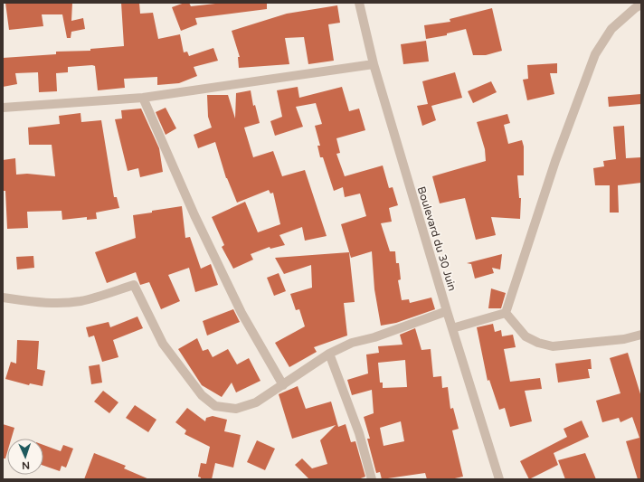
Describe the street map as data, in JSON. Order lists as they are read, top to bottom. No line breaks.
{"streets":{"street":["Boulevard du 30 Juin"]},"north":"bottom"}
